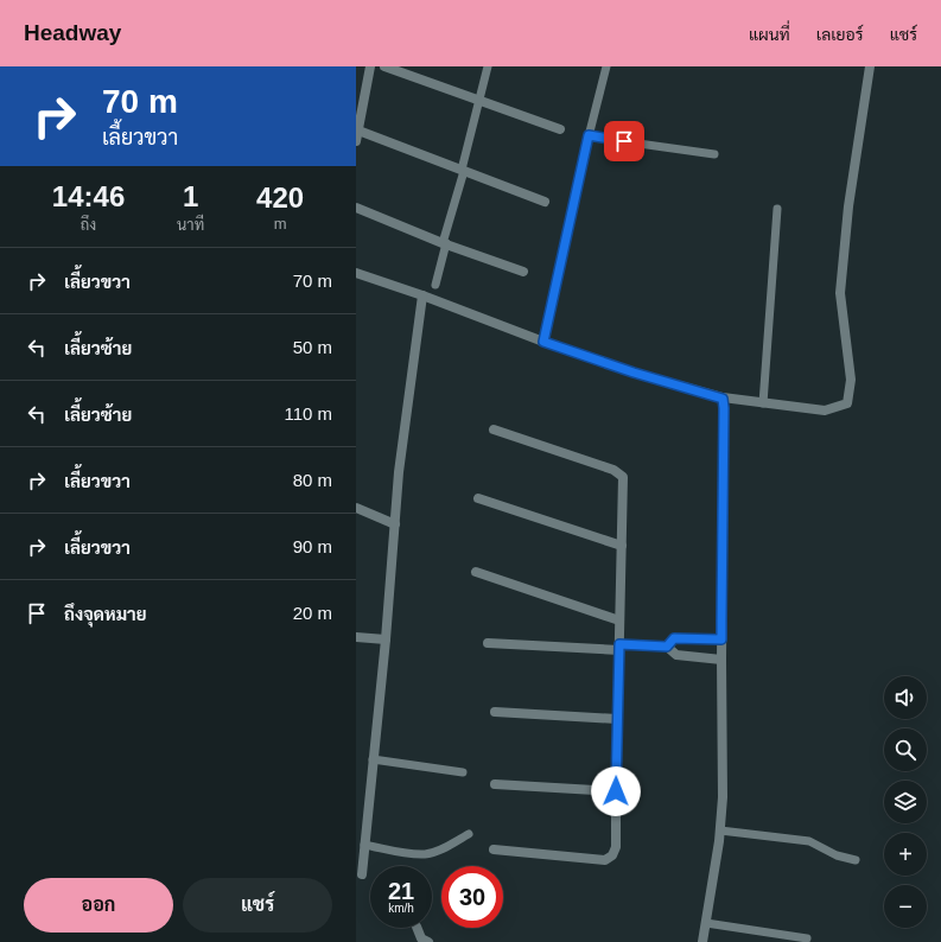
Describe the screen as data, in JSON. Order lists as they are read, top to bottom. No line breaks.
{"page":{"header":"Headway","nav":["แผนที่","เลเยอร์","แชร์"],"turn":["70 m","เลี้ยวขวา"],"eta":["14:46","ถึง","1","นาที","420","m"],"list":[{"name":"เลี้ยวขวา","value":"70 m"},{"name":"เลี้ยวซ้าย","value":"50 m"},{"name":"เลี้ยวซ้าย","value":"110 m"},{"name":"เลี้ยวขวา","value":"80 m"},{"name":"เลี้ยวขวา","value":"90 m"},{"name":"ถึงจุดหมาย","value":"20 m"}],"map_buttons":["+","−"],"speed":"21 km/h","limit":"30","buttons":["ออก","แชร์"]}}
